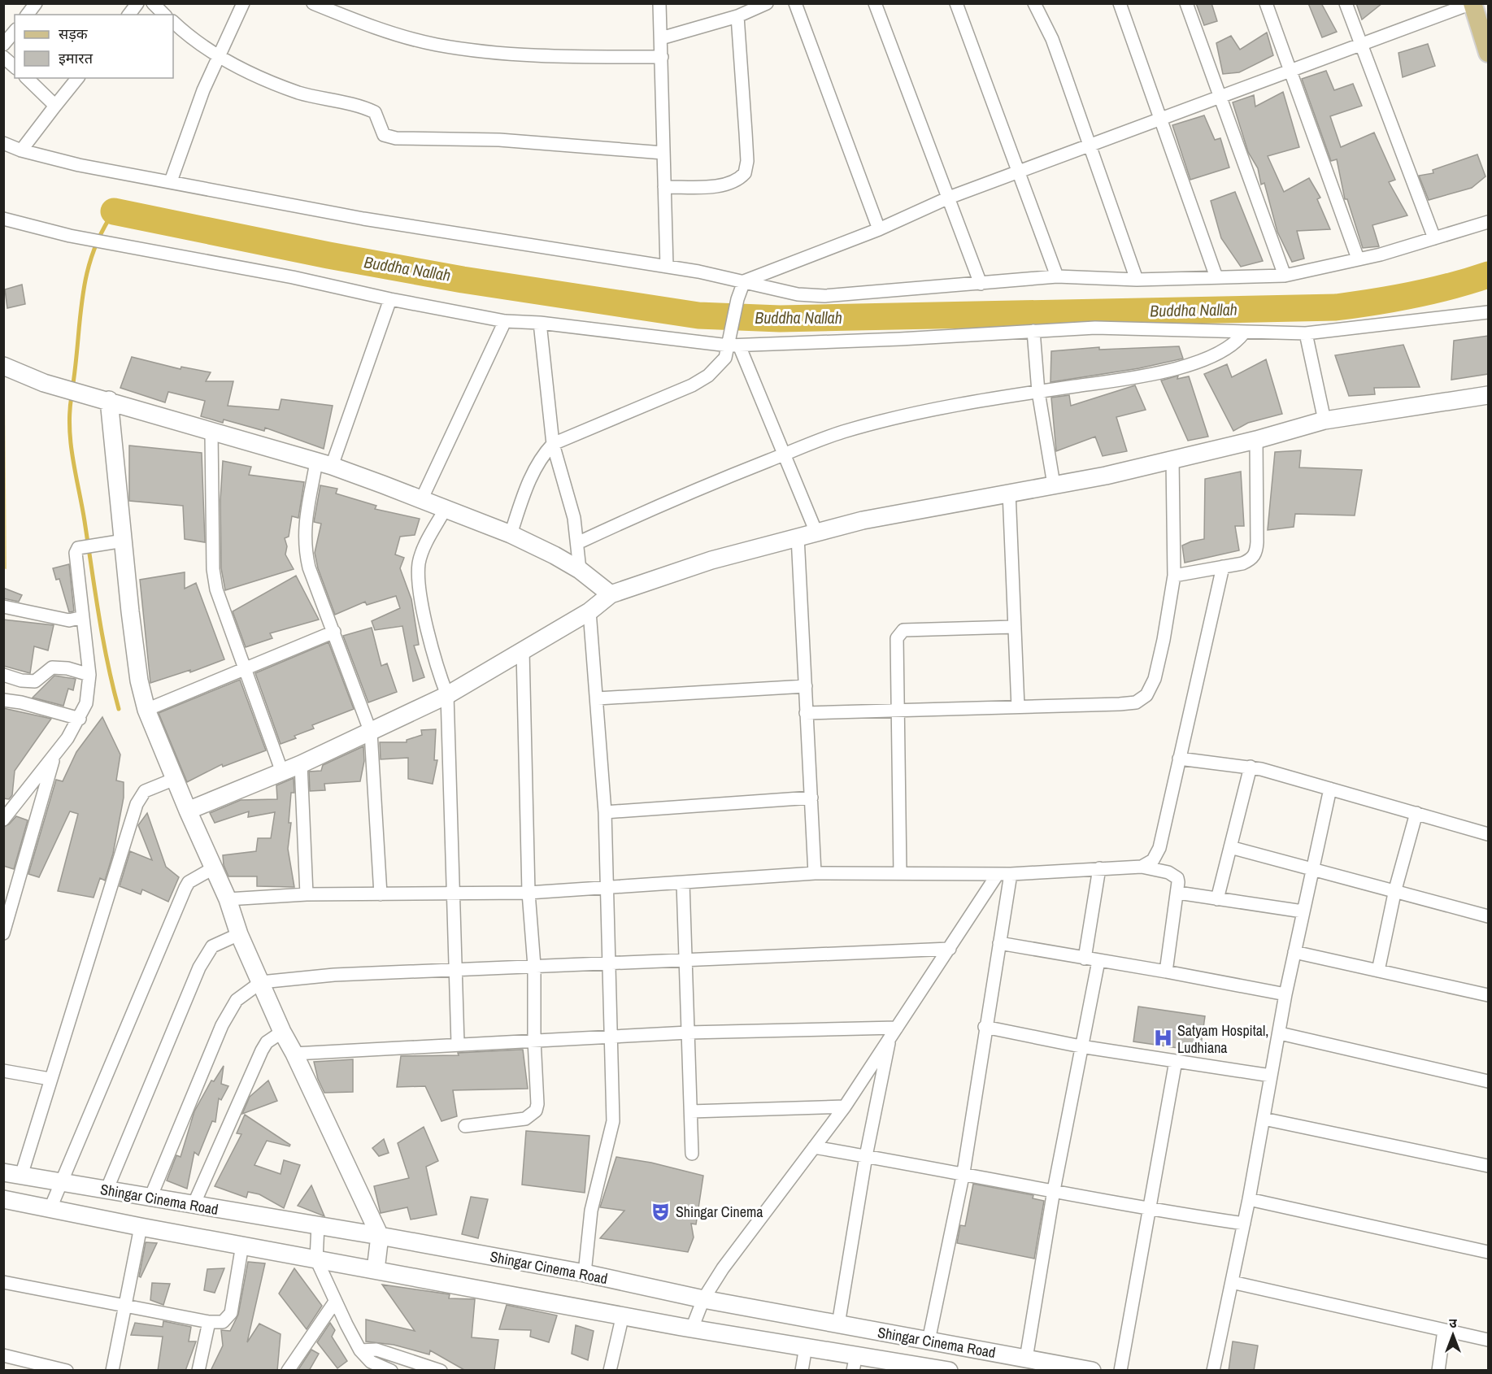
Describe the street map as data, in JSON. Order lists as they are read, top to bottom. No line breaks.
{"streets":{"street":["Shingar Cinema Road"]},"water":["Buddha Nallah"],"places":{"hospital":["Satyam Hospital, Ludhiana"],"theatre":["Shingar Cinema"]},"legend":["सड़क","इमारत"],"north":"top"}
